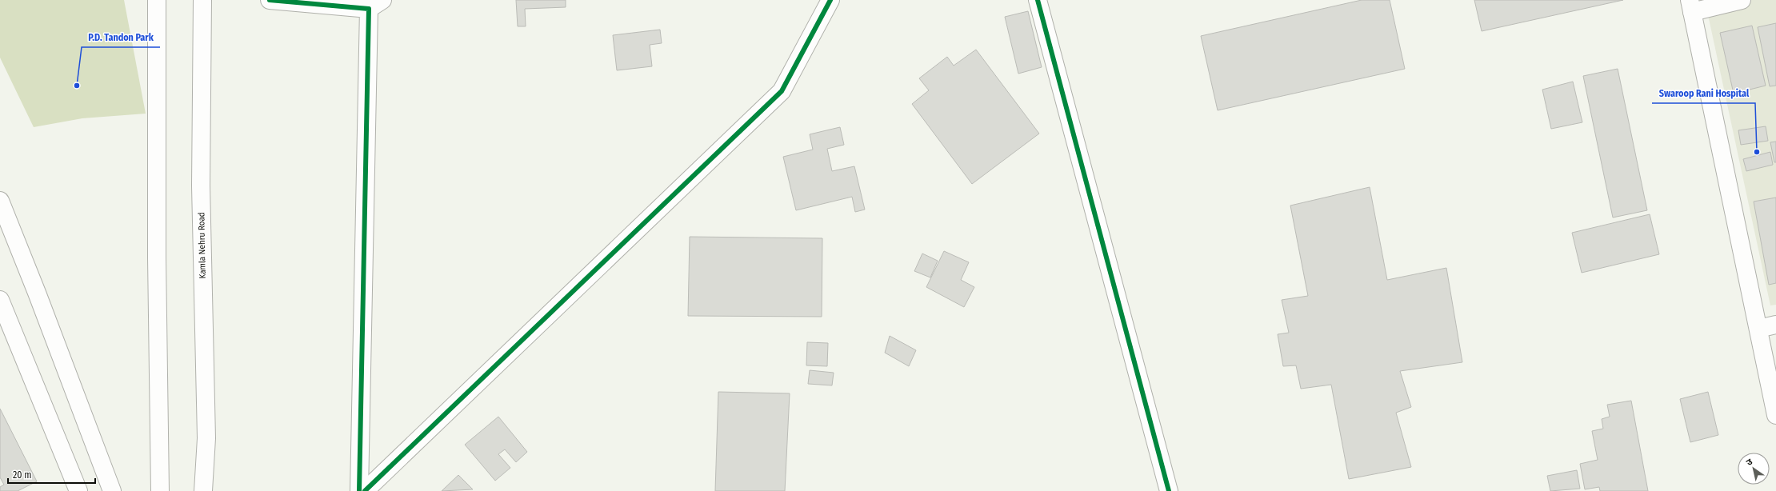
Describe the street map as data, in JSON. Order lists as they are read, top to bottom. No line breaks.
{"streets":{"street":["Kamla Nehru Road"]},"places":["P.D. Tandon Park","Swaroop Rani Hospital"],"scale_bar":"20 m","north":"top left"}
